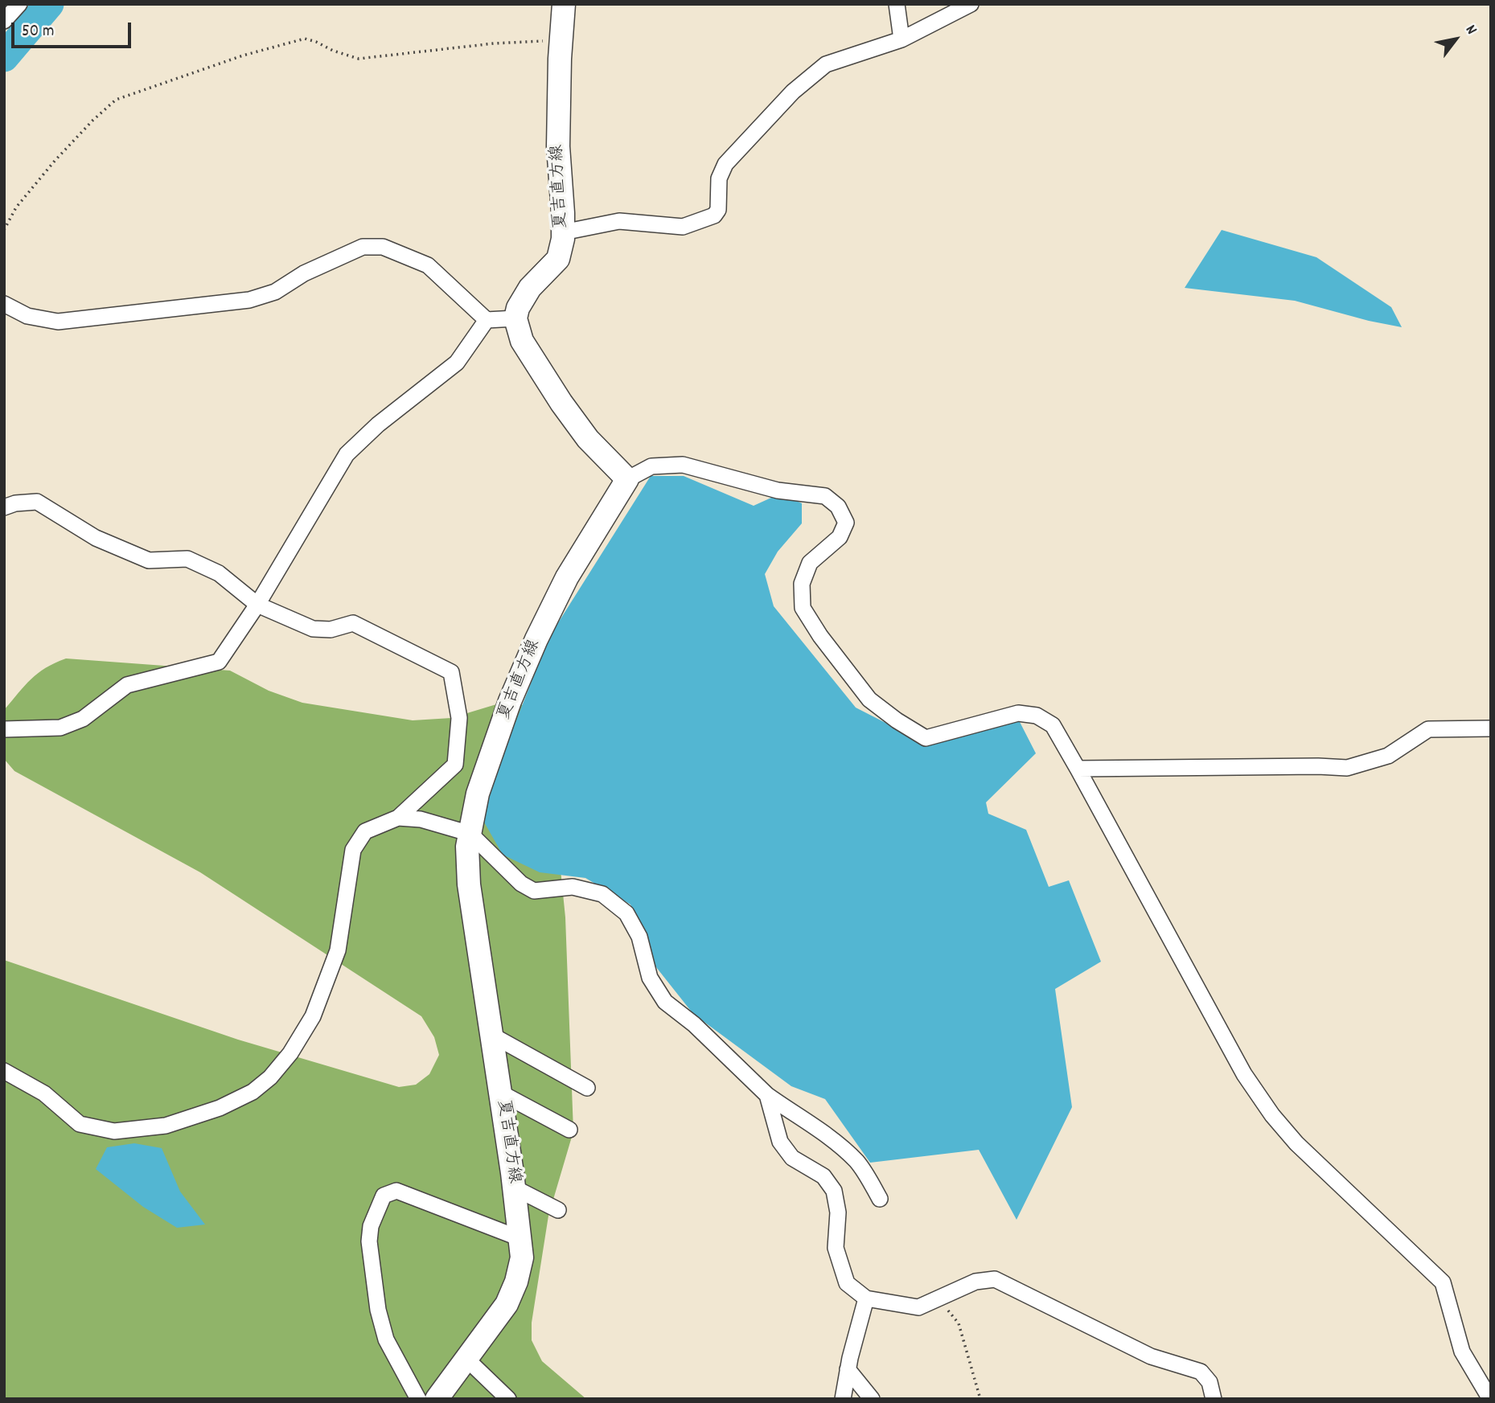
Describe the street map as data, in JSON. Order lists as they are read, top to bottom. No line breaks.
{"streets":{"main road":["夏吉直方線"]},"scale_bar":"50 m","north":"top right"}
